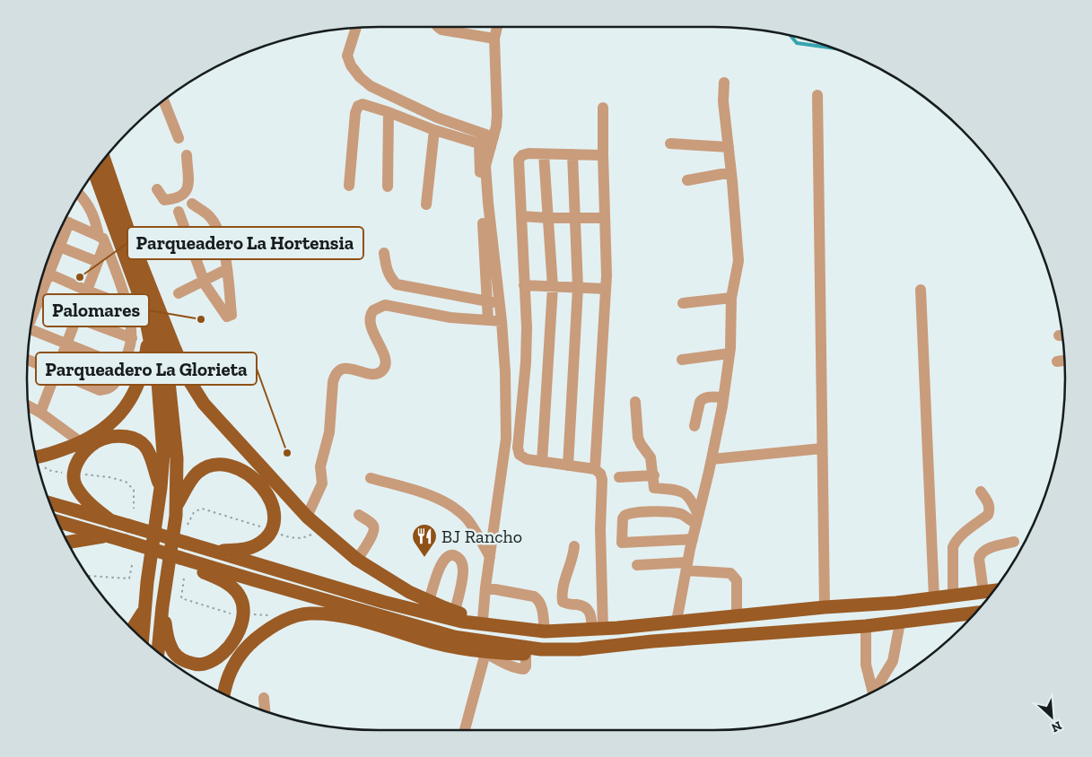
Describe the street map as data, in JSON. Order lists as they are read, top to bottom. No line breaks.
{"places":{"other":["Parqueadero La Hortensia","Palomares","Parqueadero La Glorieta"],"restaurant":["BJ Rancho"]},"north":"bottom right"}
